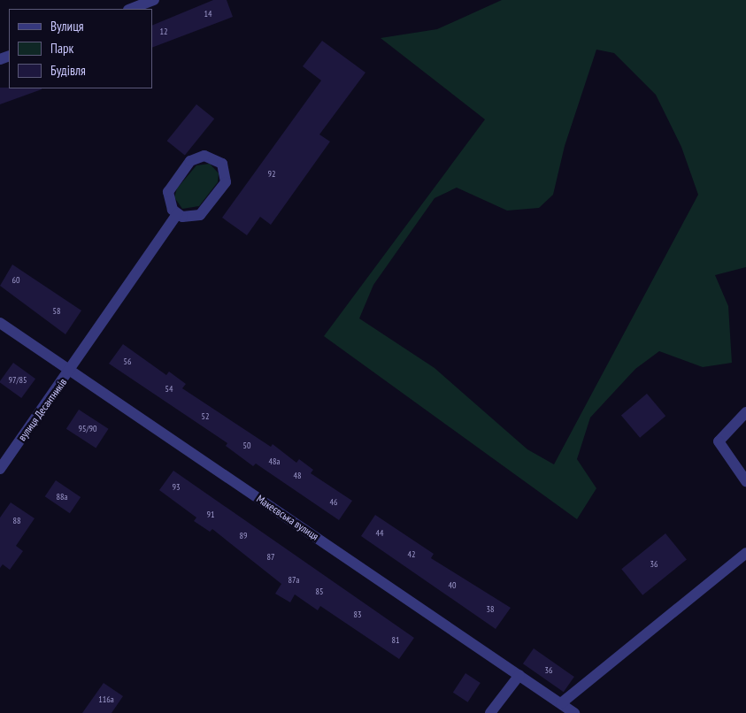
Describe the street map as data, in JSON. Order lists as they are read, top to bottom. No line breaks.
{"streets":{"street":["вулиця Десантників","Макеєвська вулиця"]},"crossings":[["вулиця Десантників","Макеєвська вулиця"]],"house_numbers":["14","12","92","60","58","56","97/85","54","52","95/90","50","48а","48","93","88а","46","91","88","44","89","42","87","36","87а","40","85","38","83","81","36","116а"],"legend":["Вулиця","Парк","Будівля"]}
